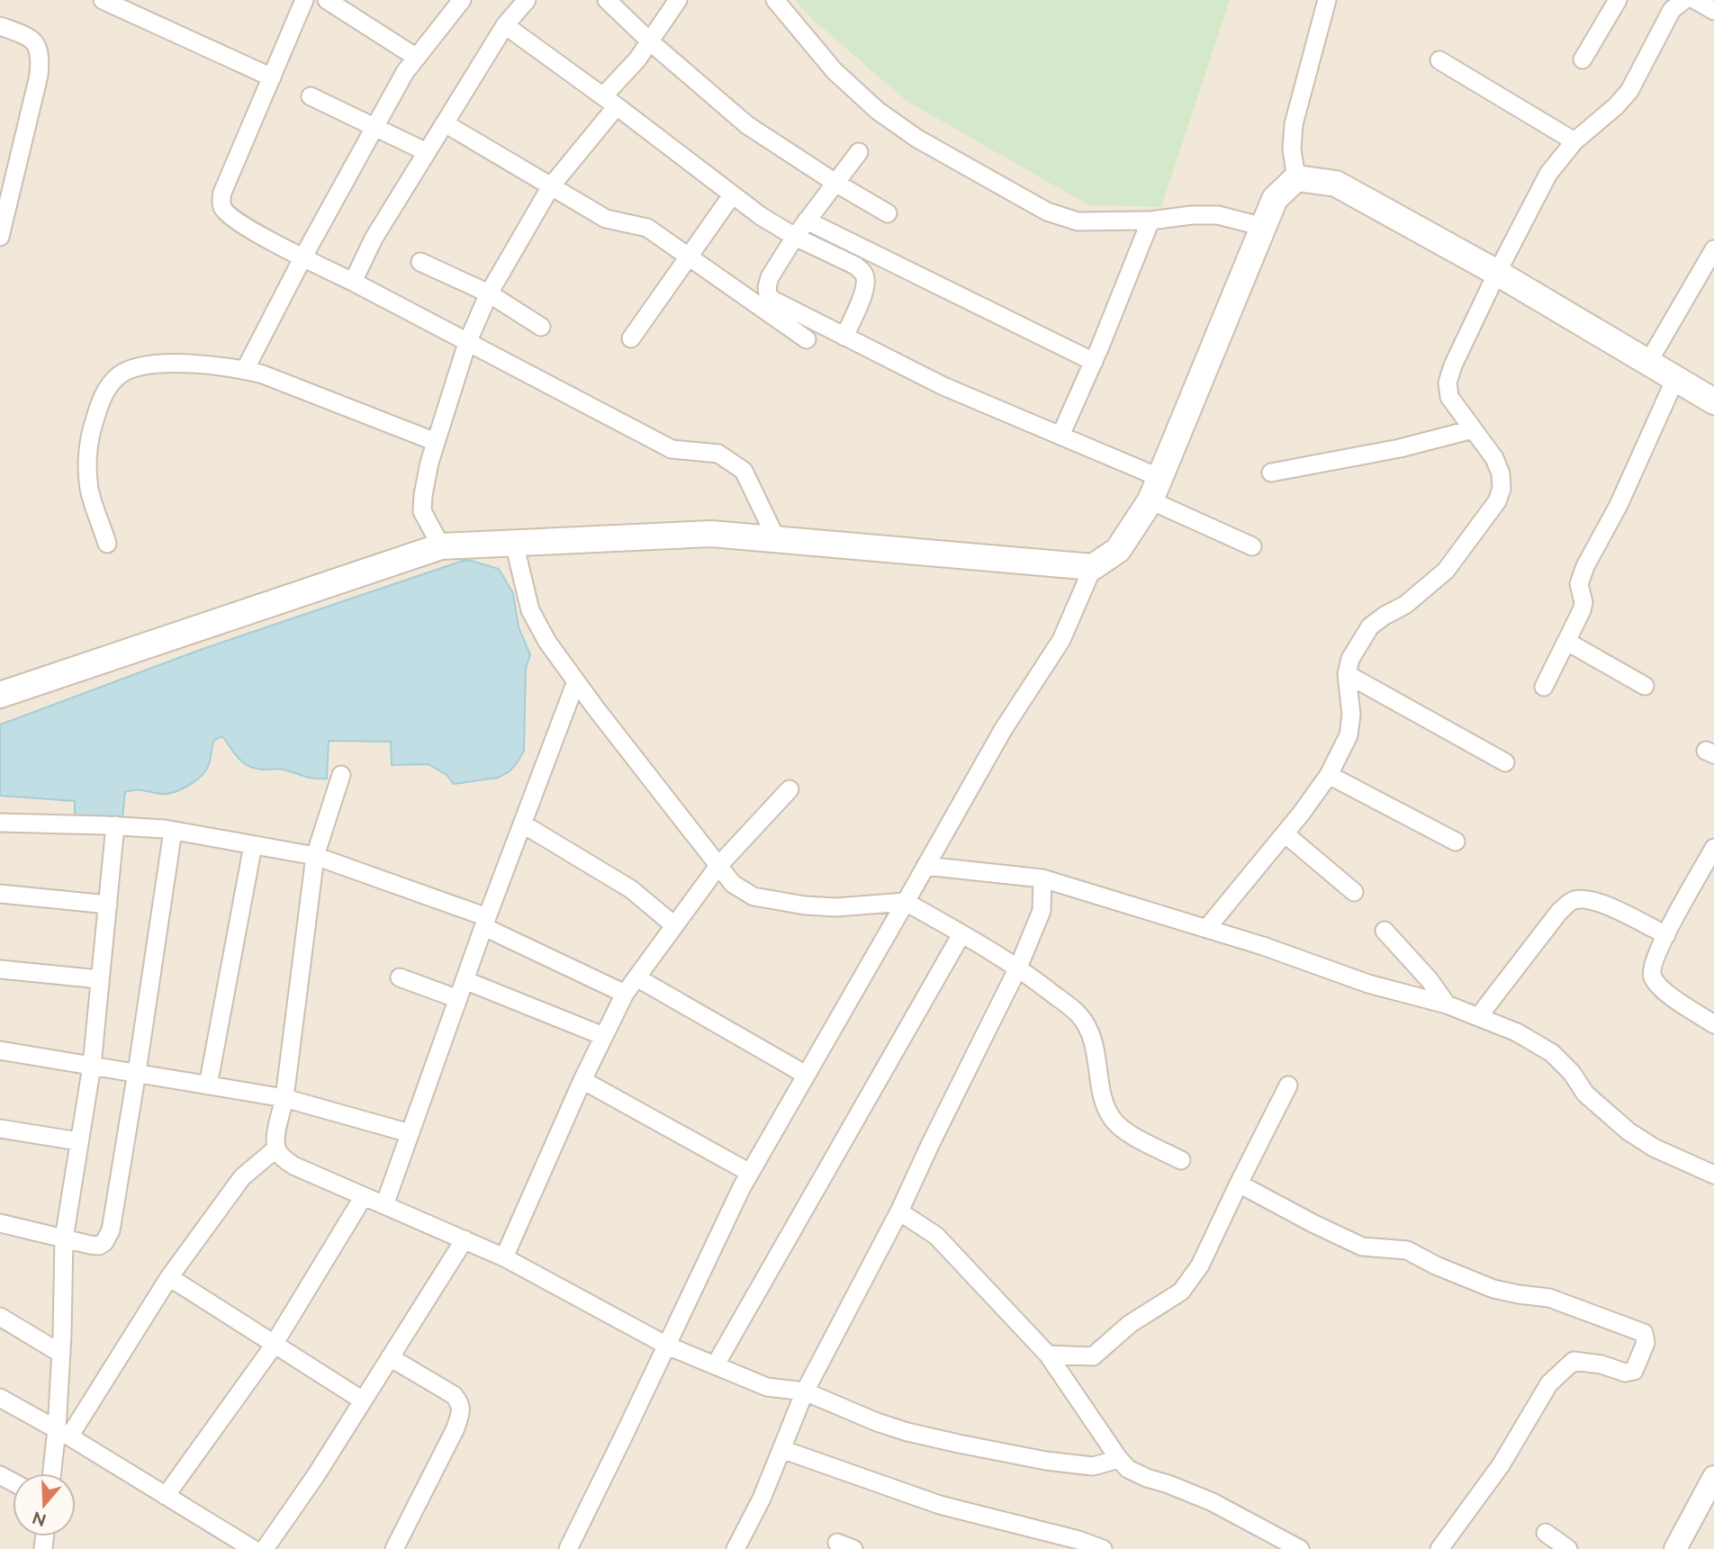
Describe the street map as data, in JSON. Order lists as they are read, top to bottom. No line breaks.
{"north":"bottom"}
